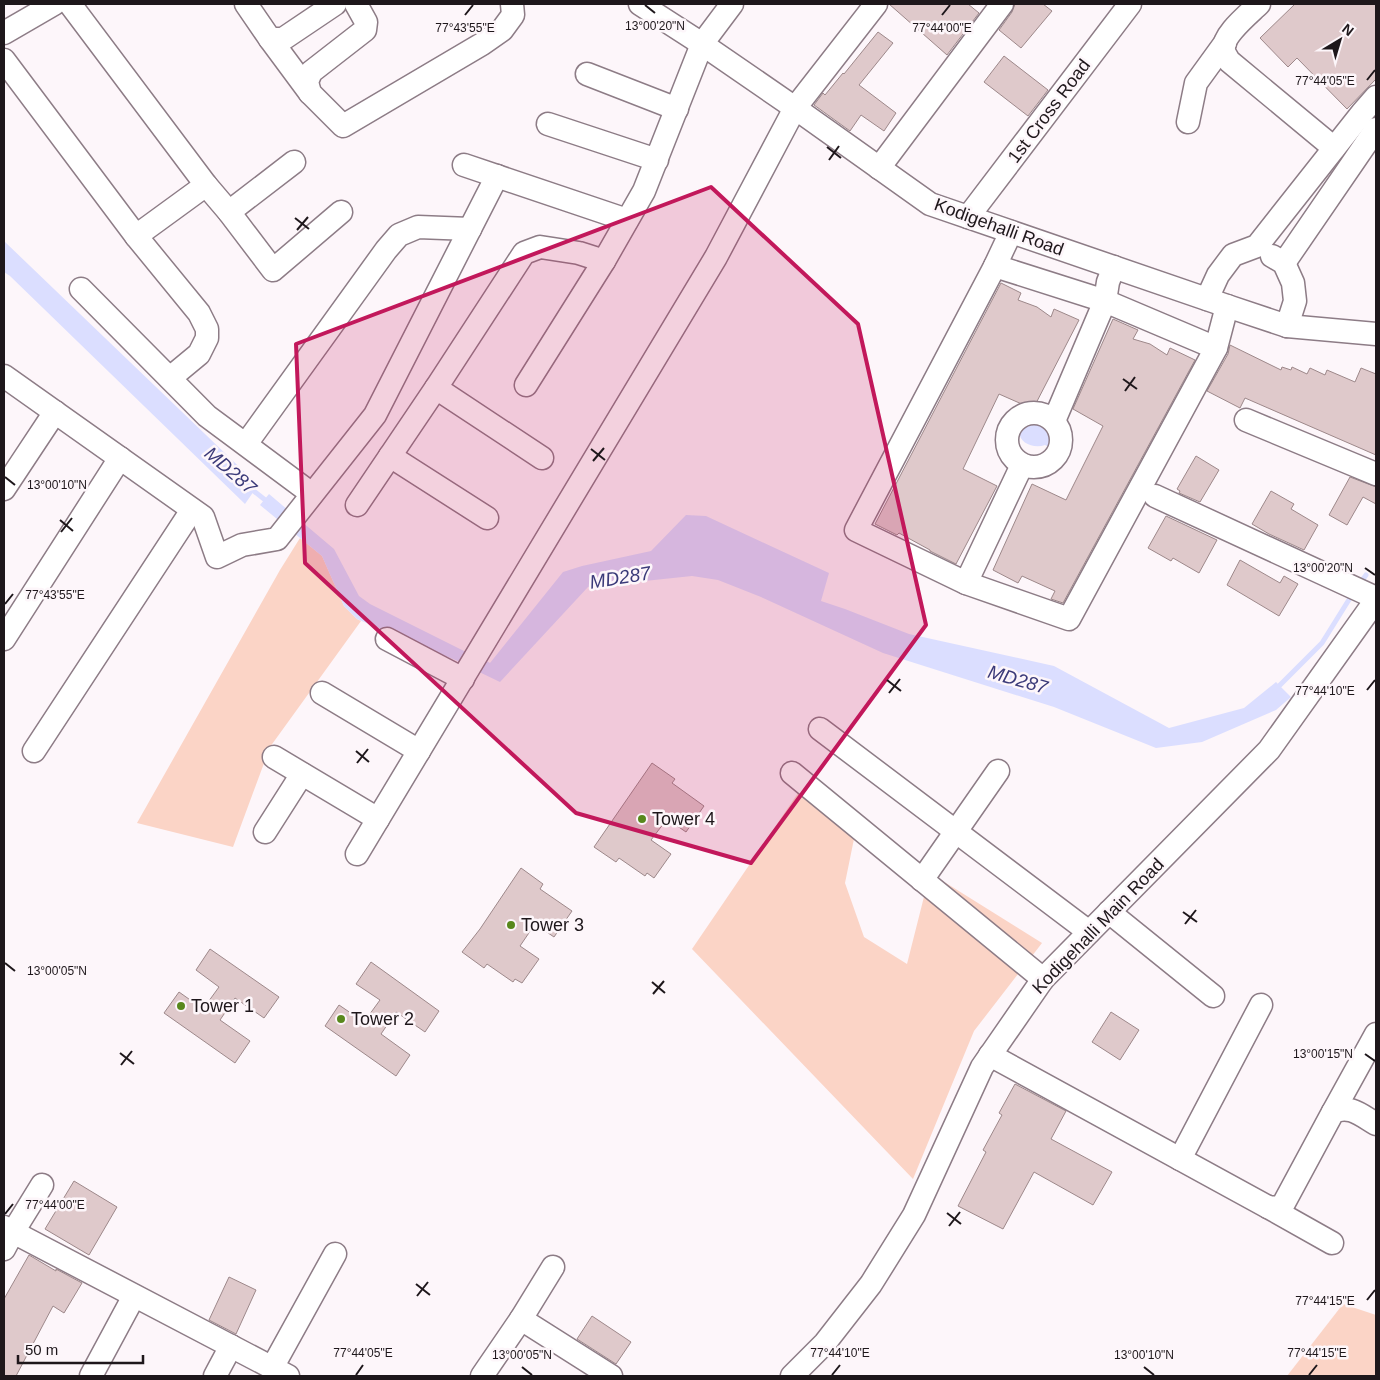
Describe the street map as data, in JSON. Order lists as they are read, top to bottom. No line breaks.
{"streets":{"street":["1st Cross Road","Kodigehalli Road","Kodigehalli Main Road"]},"crossings":[["1st Cross Road","Kodigehalli Road"]],"water":["MD287"],"places":["Tower 4","Tower 3","Tower 1","Tower 2"],"scale_bar":"50 m","north":"top right","coordinates":["13°00'20\"N","77°44'00\"E","77°43'55\"E","77°44'05\"E","13°00'10\"N","77°44'10\"E","13°00'05\"N","13°00'15\"N","77°44'15\"E"]}
